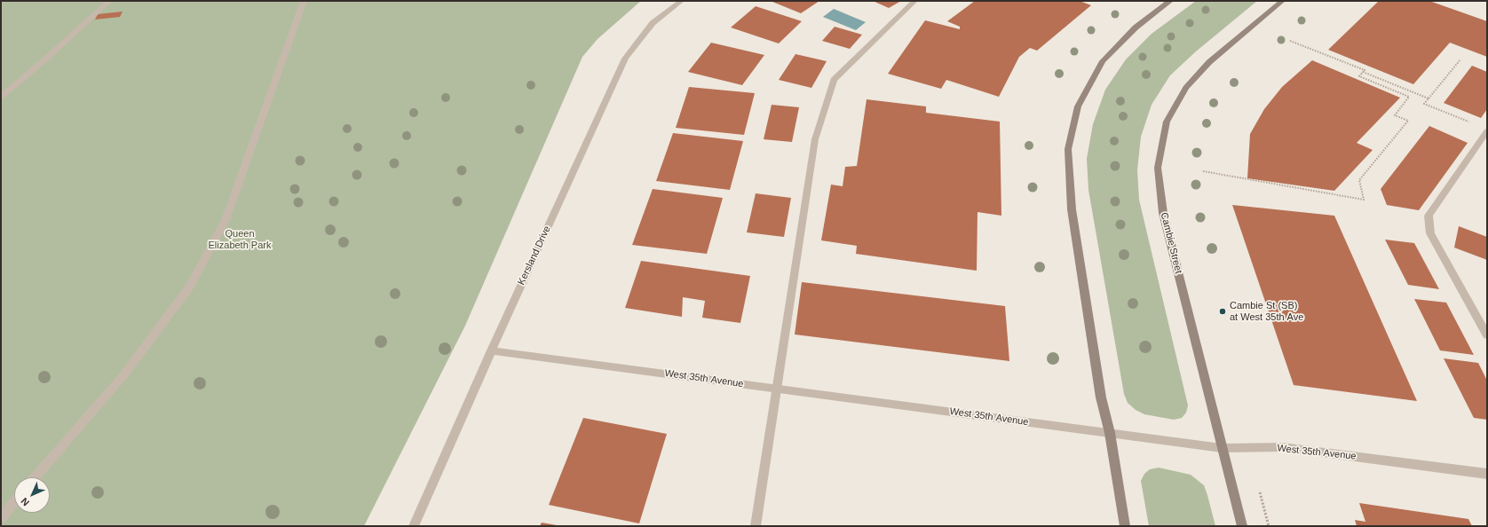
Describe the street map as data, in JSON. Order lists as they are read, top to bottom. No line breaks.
{"streets":{"main road":["Cambie Street"],"street":["Kersland Drive","West 35th Avenue"]},"crossings":[["Cambie Street","West 35th Avenue"],["Kersland Drive","West 35th Avenue"]],"parks":["Queen Elizabeth Park"],"places":["Cambie St (SB) at West 35th Ave"],"north":"bottom left"}
